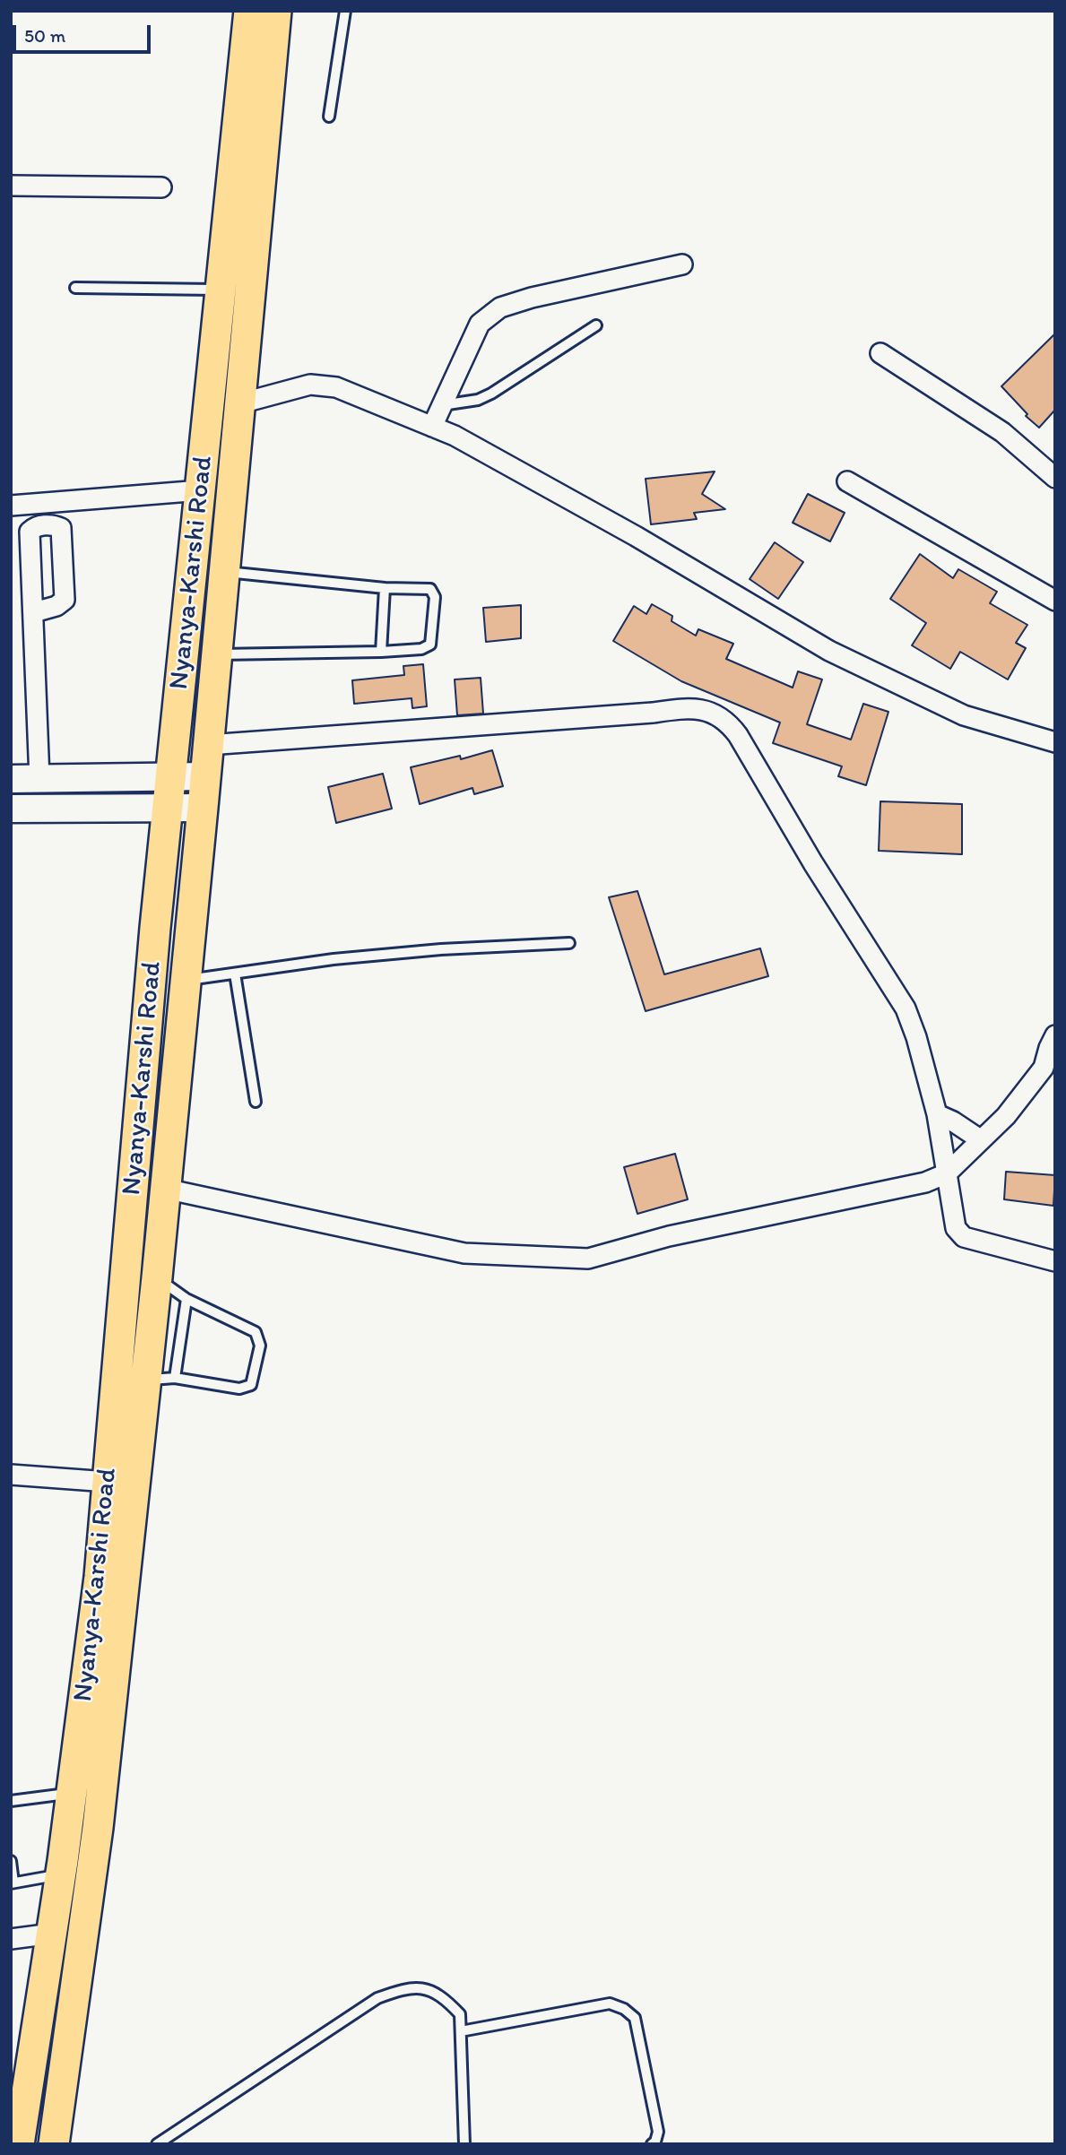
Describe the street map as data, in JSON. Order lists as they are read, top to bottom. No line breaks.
{"streets":{"main road":["Nyanya-Karshi Road"]},"scale_bar":"50 m"}
